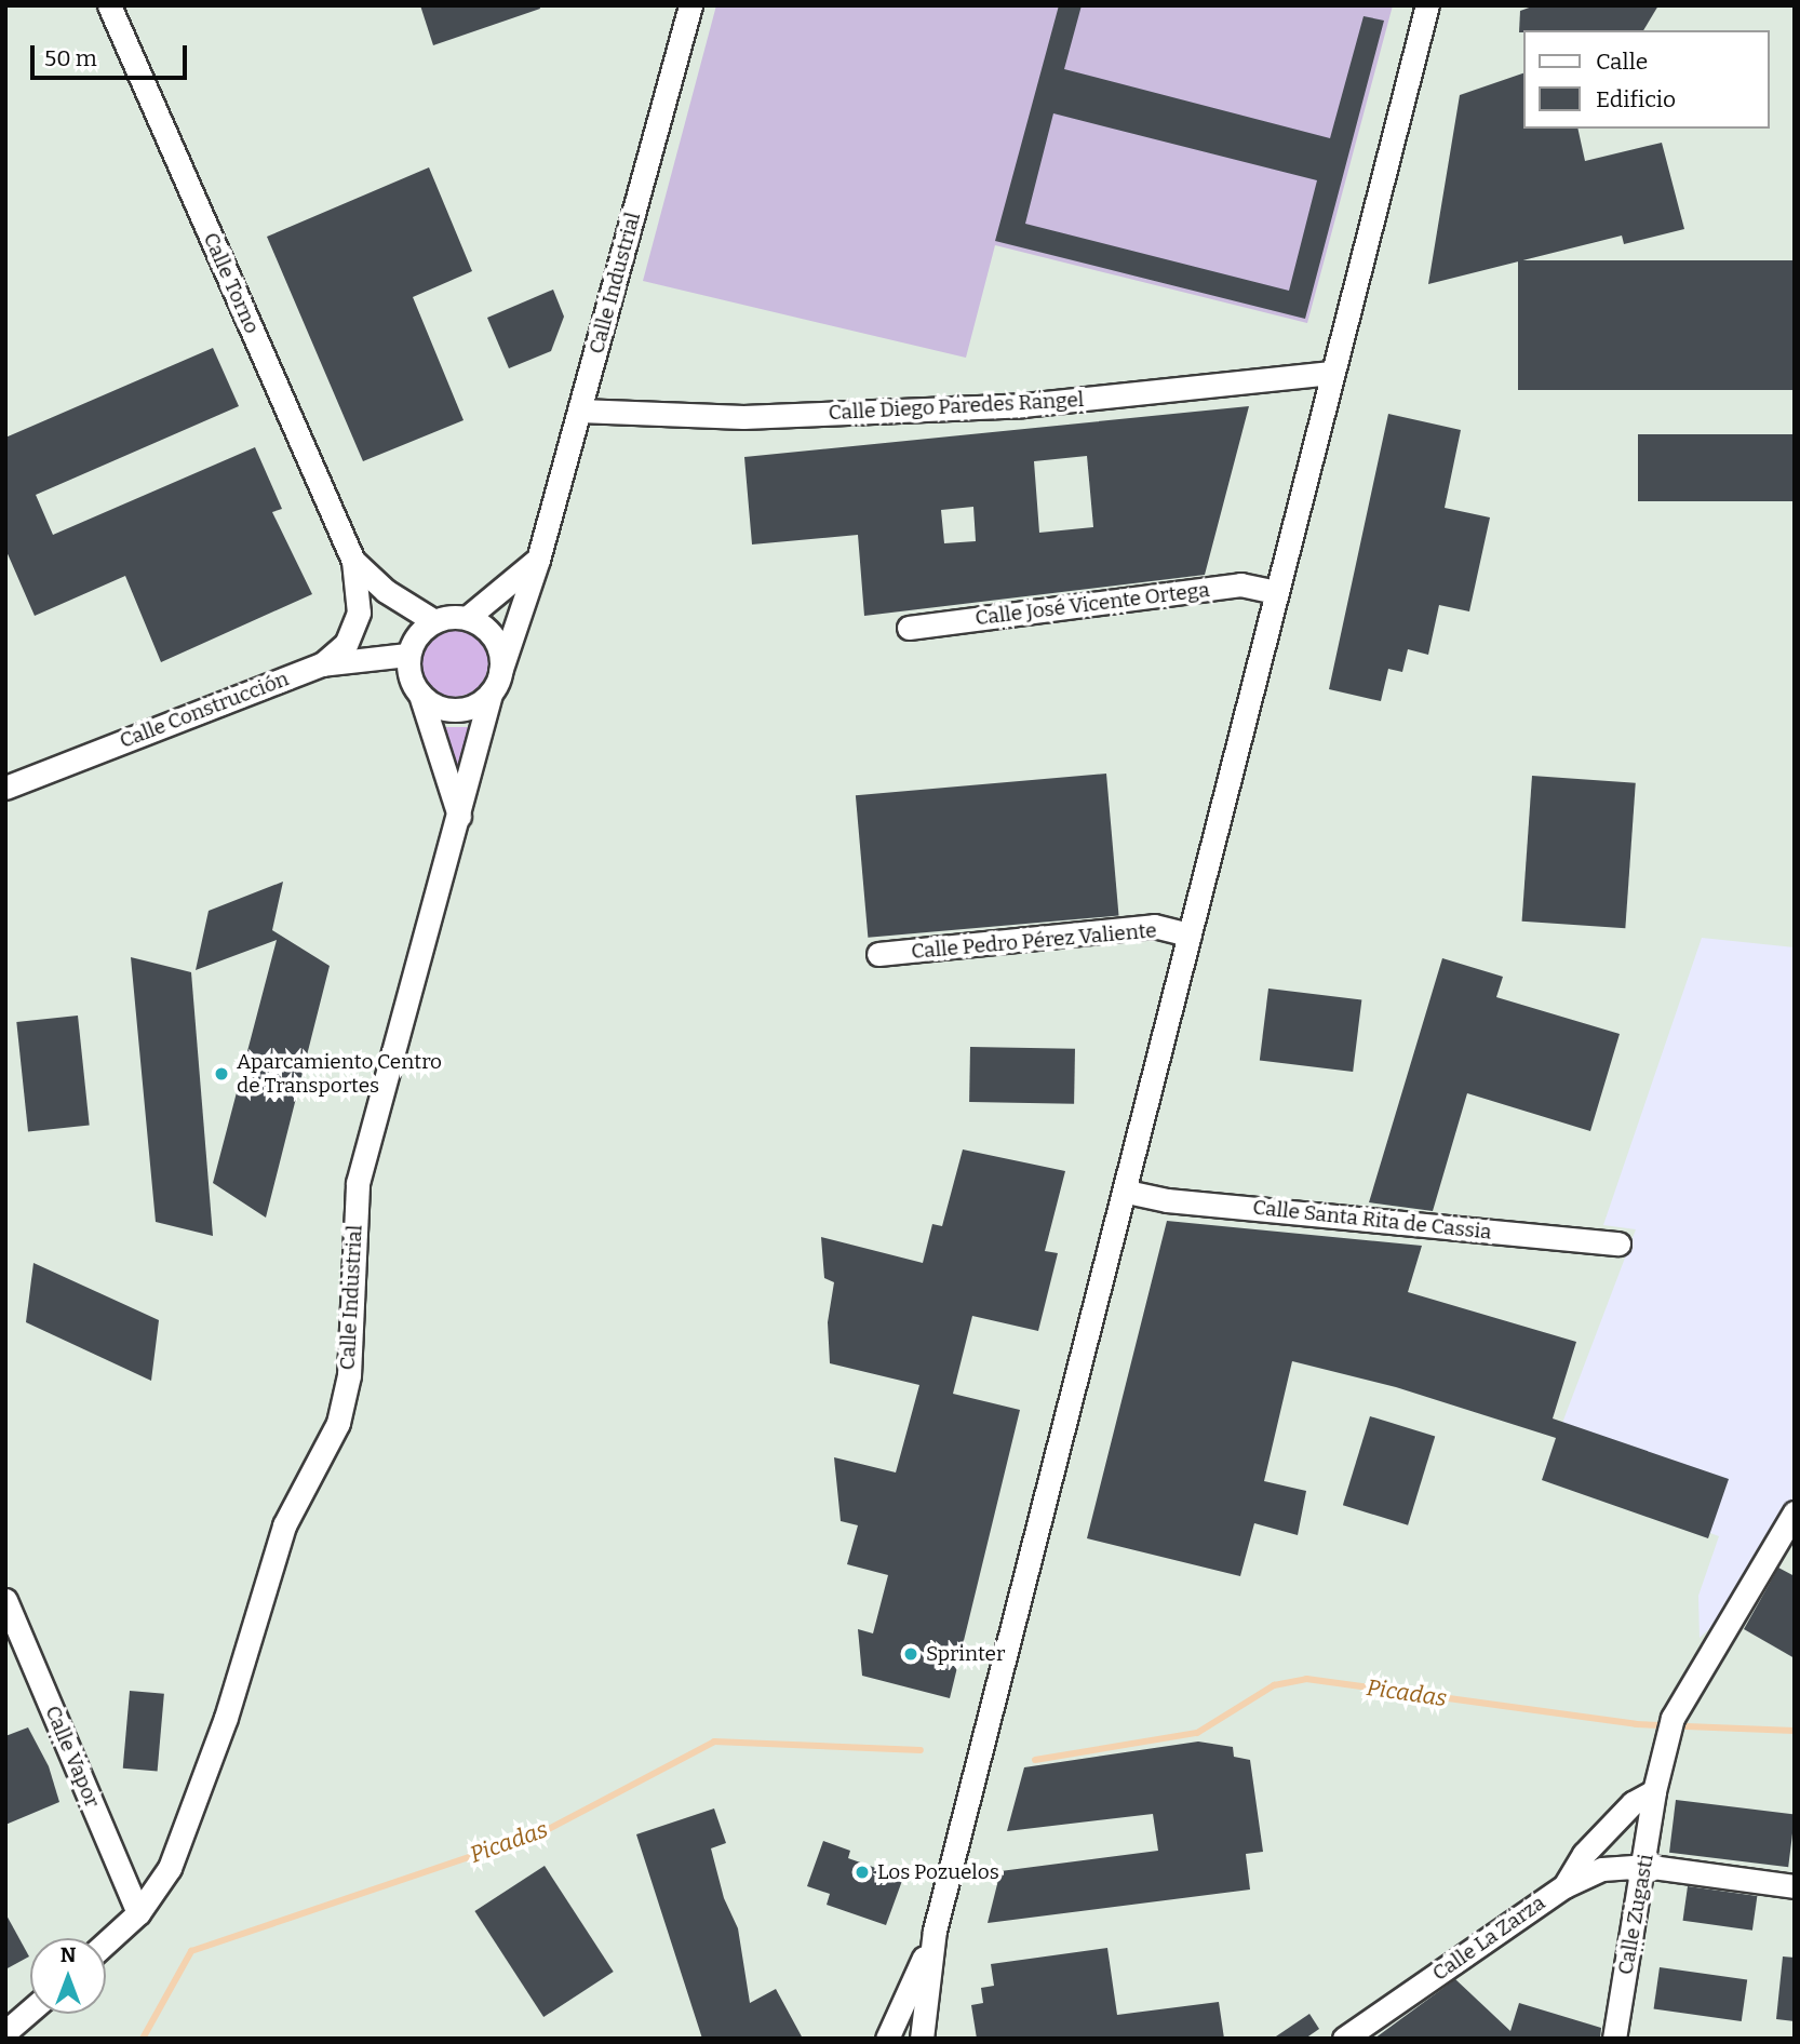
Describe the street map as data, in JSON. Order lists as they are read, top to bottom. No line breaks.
{"streets":{"street":["Calle Torno","Calle Industrial","Calle Diego Paredes Rangel","Calle José Vicente Ortega","Calle Construcción","Calle Pedro Pérez Valiente","Calle Santa Rita de Cassia","Calle Vapor","Calle Zugasti","Calle La Zarza"]},"crossings":[["Calle Torno","Calle Industrial"],["Calle Torno","Calle Construcción"],["Calle Industrial","Calle Diego Paredes Rangel"],["Calle Industrial","Calle Construcción"],["Calle Industrial","Calle Vapor"],["Calle Zugasti","Calle La Zarza"]],"water":["Picadas"],"places":["Aparcamiento Centro de Transportes","Sprinter","Los Pozuelos"],"legend":["Calle","Edificio"],"scale_bar":"50 m","north":"top"}
